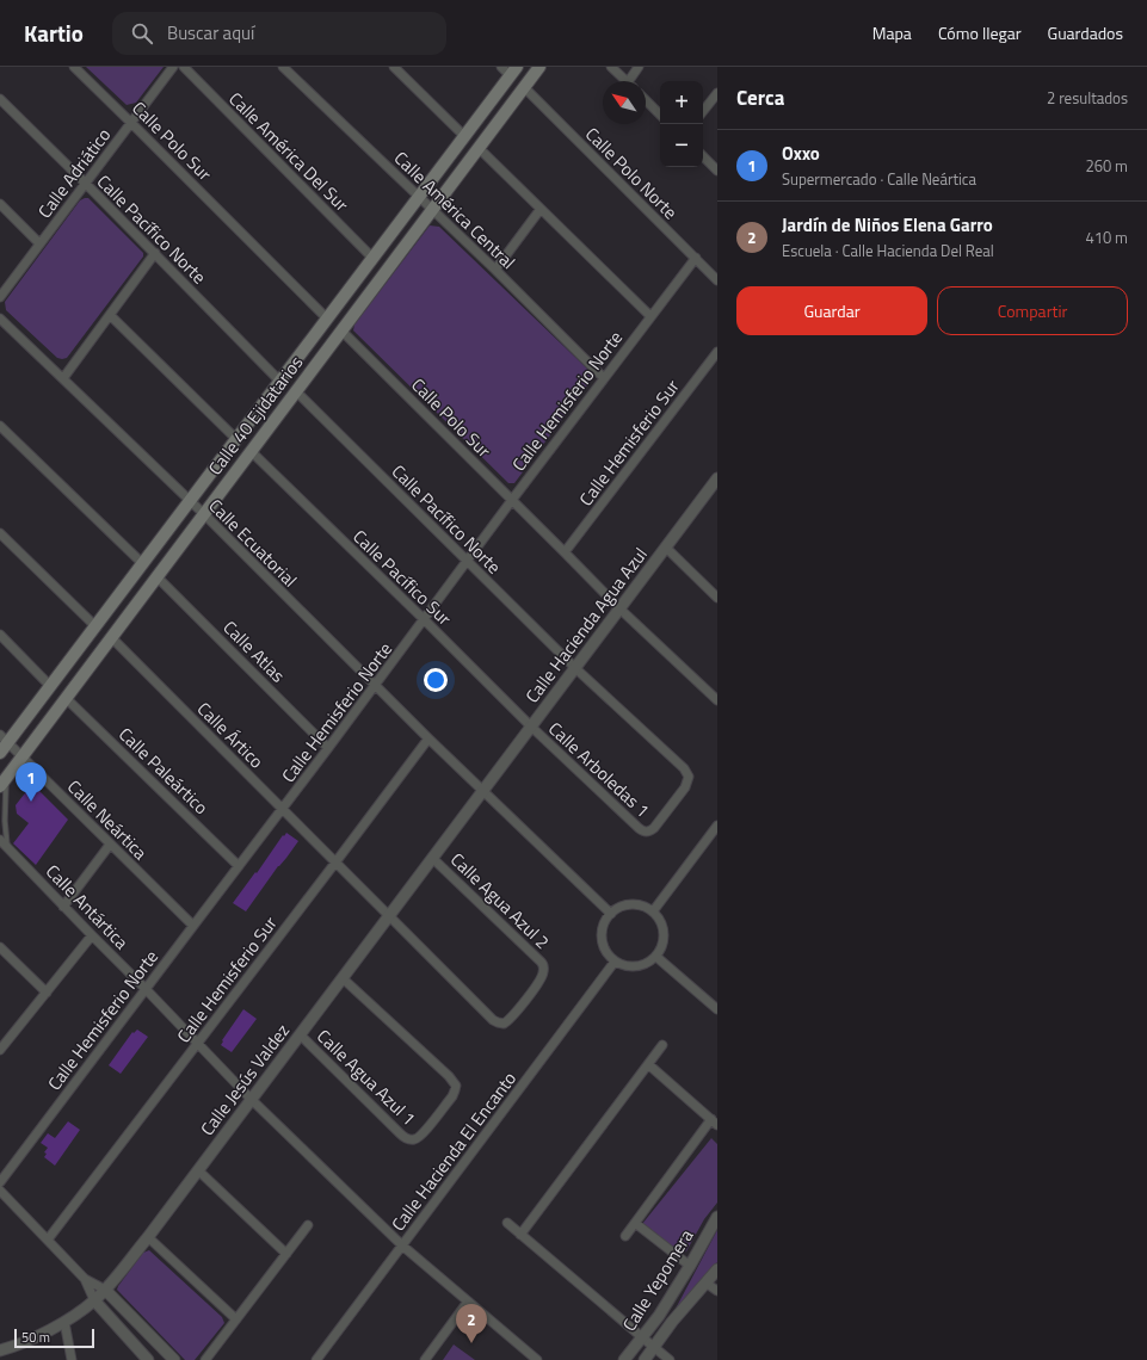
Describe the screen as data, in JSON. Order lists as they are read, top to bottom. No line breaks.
{"streets":{"main road":["Calle 40 Ejidatarios"],"street":["Calle Polo Sur","Calle América Del Sur","Calle Adriático","Calle Polo Norte","Calle América Central","Calle Pacífico Norte","Calle Hemisferio Norte","Calle Hemisferio Sur","Calle Ecuatorial","Calle Pacífico Sur","Calle Hacienda Agua Azul","Calle Atlas","Calle Ártico","Calle Arboledas 1","Calle Paleártico","Calle Neártica","Calle Agua Azul 2","Calle Antártica","Calle Agua Azul 1","Calle Jesús Valdez","Calle Hacienda El Encanto","Calle Yepomera"]},"crossings":[["Calle Polo Sur","Calle Adriático"],["Calle Polo Sur","Calle Hemisferio Norte"],["Calle Polo Sur","Calle 40 Ejidatarios"],["Calle Polo Sur","Calle Hemisferio Sur"],["Calle Polo Sur","Calle Hacienda Agua Azul"],["Calle América Del Sur","Calle 40 Ejidatarios"],["Calle Adriático","Calle Pacífico Norte"],["Calle Polo Norte","Calle Hemisferio Norte"],["Calle Polo Norte","Calle 40 Ejidatarios"],["Calle América Central","Calle Hemisferio Norte"],["Calle América Central","Calle 40 Ejidatarios"],["Calle Pacífico Norte","Calle Hemisferio Norte"],["Calle Pacífico Norte","Calle 40 Ejidatarios"],["Calle Pacífico Norte","Calle Hacienda Agua Azul"],["Calle Pacífico Norte","Calle Arboledas 1"],["Calle Hemisferio Norte","Calle Ecuatorial"],["Calle Hemisferio Norte","Calle Pacífico Sur"],["Calle Hemisferio Norte","Calle Atlas"],["Calle Hemisferio Norte","Calle Ártico"],["Calle Hemisferio Norte","Calle Paleártico"],["Calle Hemisferio Norte","Calle Neártica"],["Calle Hemisferio Norte","Calle Antártica"],["Calle 40 Ejidatarios","Calle Ecuatorial"],["Calle 40 Ejidatarios","Calle Pacífico Sur"],["Calle 40 Ejidatarios","Calle Atlas"],["Calle 40 Ejidatarios","Calle Ártico"],["Calle 40 Ejidatarios","Calle Paleártico"],["Calle 40 Ejidatarios","Calle Neártica"],["Calle Hemisferio Sur","Calle Ecuatorial"],["Calle Hemisferio Sur","Calle Ártico"],["Calle Hemisferio Sur","Calle Antártica"],["Calle Ecuatorial","Calle Hacienda Agua Azul"],["Calle Ecuatorial","Calle Jesús Valdez"],["Calle Ecuatorial","Calle Hacienda El Encanto"],["Calle Pacífico Sur","Calle Hacienda Agua Azul"],["Calle Pacífico Sur","Calle Arboledas 1"],["Calle Hacienda Agua Azul","Calle Arboledas 1"],["Calle Hacienda Agua Azul","Calle Jesús Valdez"],["Calle Ártico","Calle Agua Azul 2"],["Calle Ártico","Calle Jesús Valdez"],["Calle Agua Azul 2","Calle Jesús Valdez"],["Calle Antártica","Calle Jesús Valdez"],["Calle Antártica","Calle Hacienda El Encanto"],["Calle Agua Azul 1","Calle Jesús Valdez"]],"scale_bar":"50 m","north":"top left","page":{"header":"Kartio","search":"Buscar aquí","nav":["Mapa","Cómo llegar","Guardados"],"heading":["Cerca","2 resultados"],"map_buttons":["+","−"],"list":[{"mark":"1","name":"Oxxo","note":"Supermercado · Calle Neártica","value":"260 m"},{"mark":"2","name":"Jardín de Niños Elena Garro","note":"Escuela · Calle Hacienda Del Real","value":"410 m"}],"buttons":["Guardar","Compartir"],"pins":["1","2"],"scale":"50 m"}}
